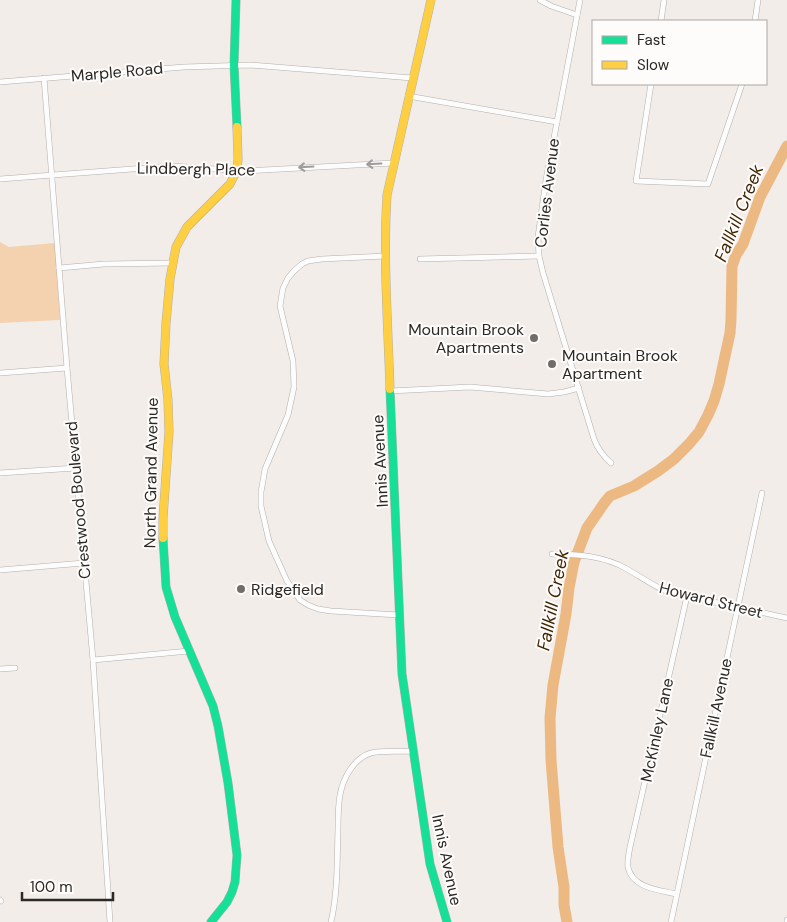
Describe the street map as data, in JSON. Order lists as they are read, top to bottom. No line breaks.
{"streets":{"street":["Marple Road","Lindbergh Place","Corlies Avenue","Innis Avenue","North Grand Avenue","Crestwood Boulevard","Howard Street","Fallkill Avenue","McKinley Lane"]},"crossings":[["Marple Road","Innis Avenue"],["Marple Road","Crestwood Boulevard"],["Lindbergh Place","Innis Avenue"],["Lindbergh Place","North Grand Avenue"],["Lindbergh Place","Crestwood Boulevard"],["Howard Street","Fallkill Avenue"],["Howard Street","McKinley Lane"],["Fallkill Avenue","McKinley Lane"]],"one_way":["Lindbergh Place"],"water":["Fallkill Creek"],"places":["Mountain Brook Apartments","Mountain Brook Apartment","Ridgefield"],"legend":["Fast","Slow"],"scale_bar":"100 m"}
